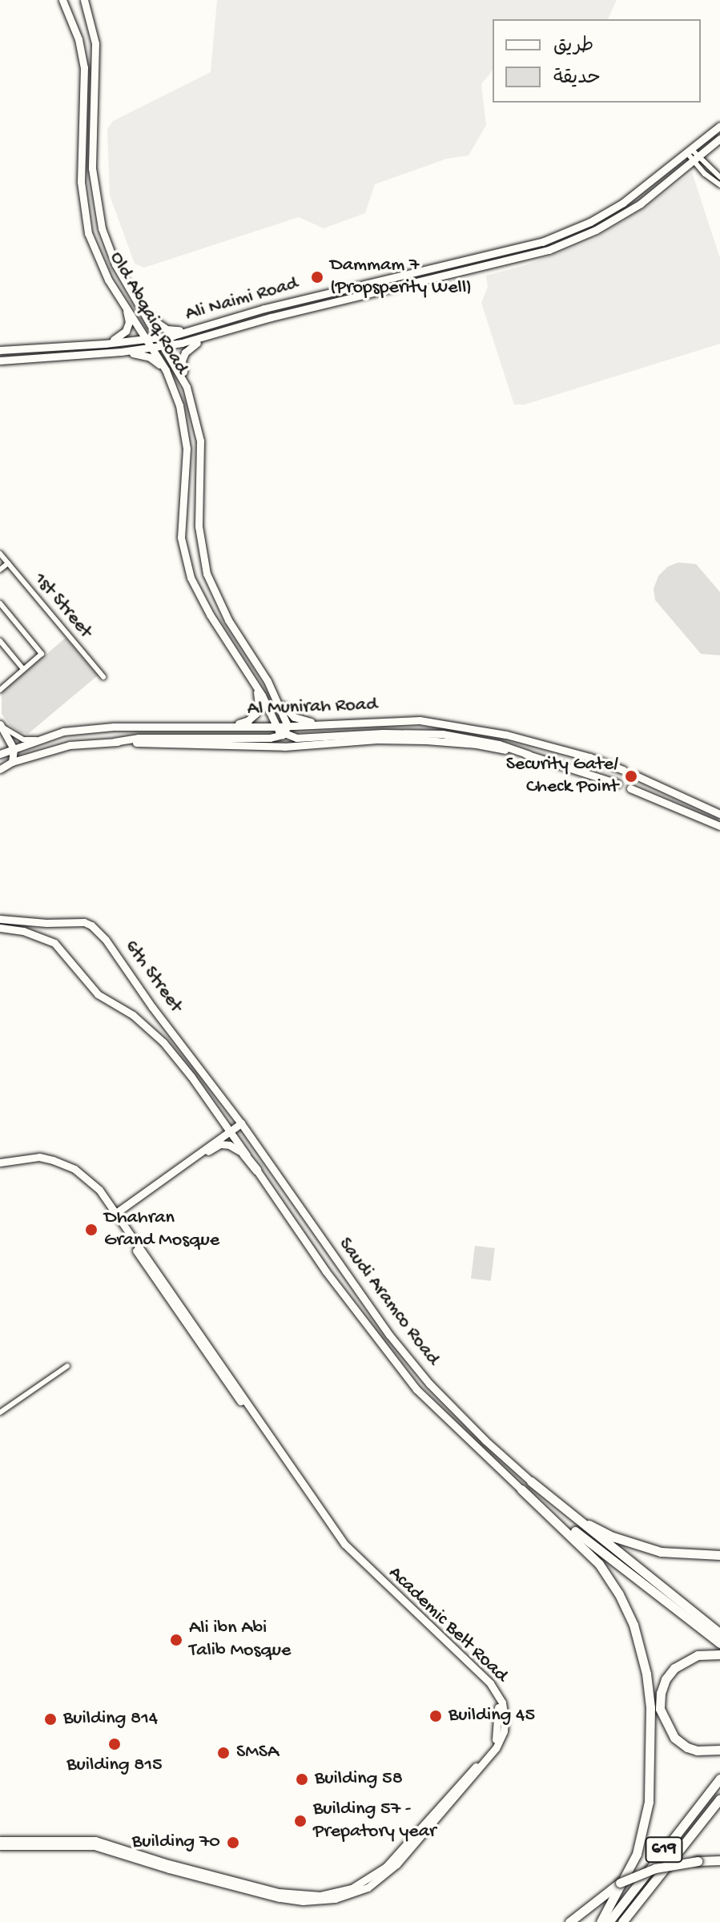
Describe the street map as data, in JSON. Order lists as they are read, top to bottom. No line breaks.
{"streets":{"highway":["619"],"main road":["Ali Naimi Road","Old Abqaiq Road","Al Munirah Road","6th Street","Saudi Aramco Road","Academic Belt Road"],"street":["1st Street"]},"crossings":[["Ali Naimi Road","Old Abqaiq Road"],["Old Abqaiq Road","Al Munirah Road"],["6th Street","Saudi Aramco Road"]],"places":["Dammam 7 (Propsperity Well)","Security Gate/ Check Point","Dhahran Grand Mosque","Ali ibn Abi Talib Mosque","Building 45","Building 814","Building 815","SMSA","Building 58","Building 57 - Prepatory year","Building 70"],"legend":["طريق","حديقة"]}
